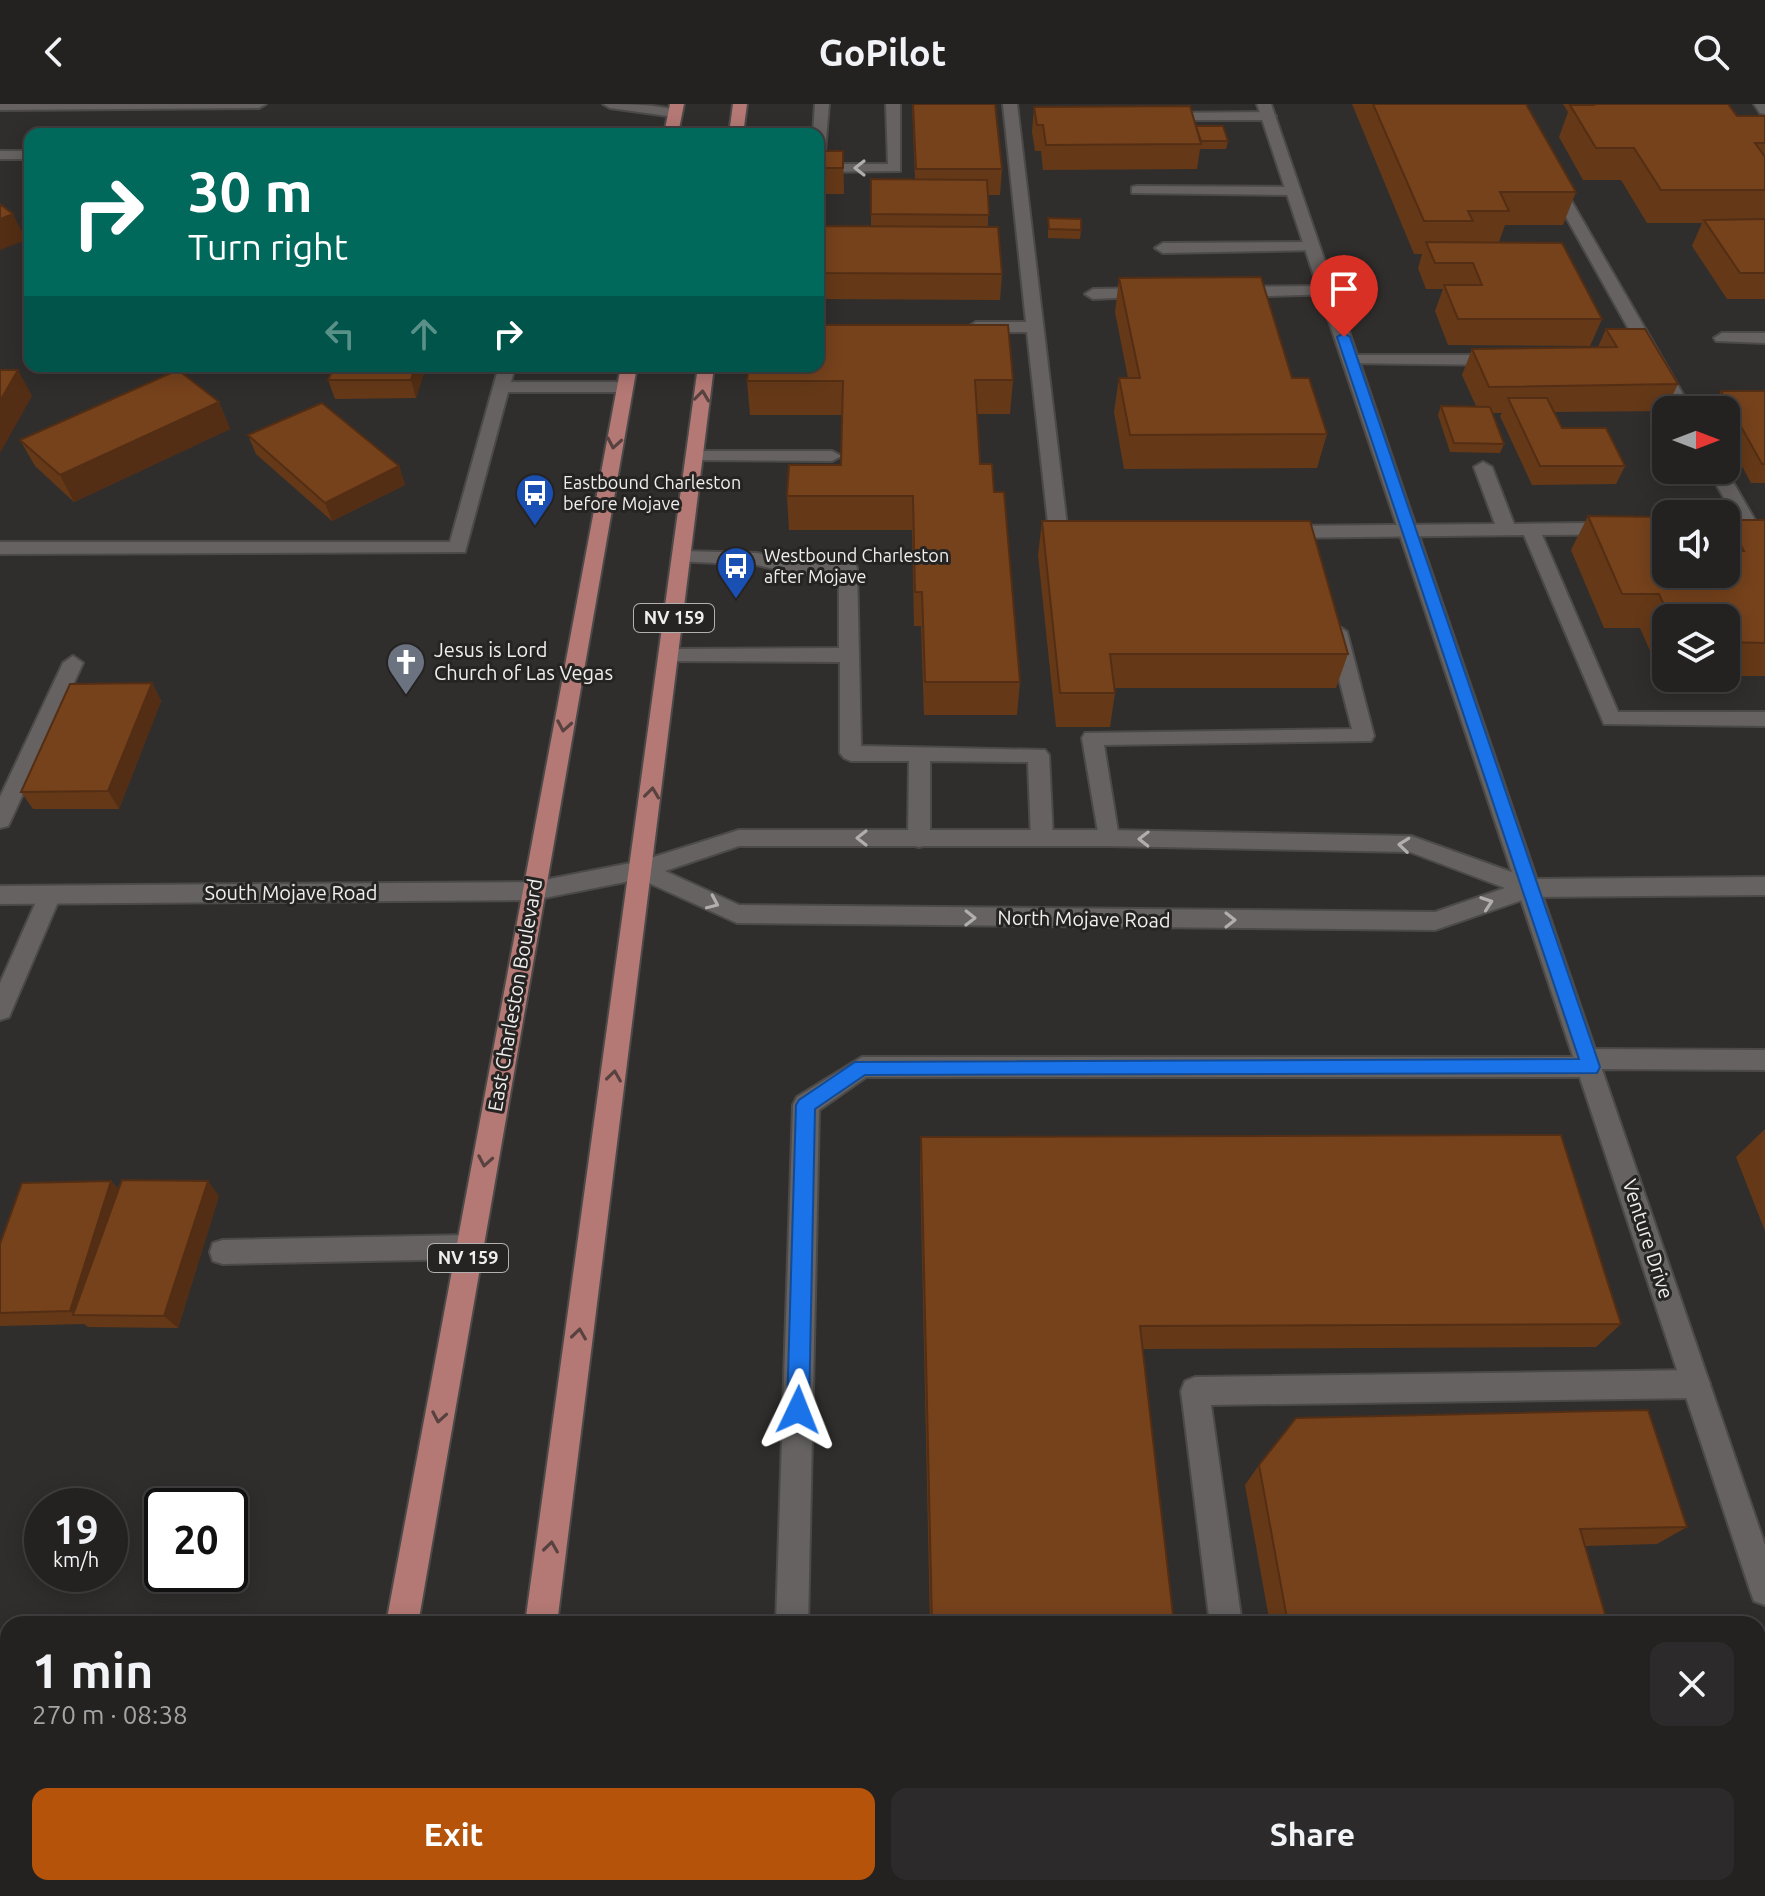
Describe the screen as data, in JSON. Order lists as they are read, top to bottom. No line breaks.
{"streets":{"main road":["NV 159","East Charleston Boulevard"],"street":["South Mojave Road","North Mojave Road","Venture Drive"]},"crossings":[["NV 159","North Mojave Road"],["South Mojave Road","North Mojave Road"],["South Mojave Road","East Charleston Boulevard"],["North Mojave Road","Venture Drive"]],"places":{"bus stop":["Eastbound Charleston before Mojave","Westbound Charleston after Mojave"],"church":["Jesus is Lord Church of Las Vegas"]},"north":"right","page":{"header":"GoPilot","turn":["30 m","Turn right"],"speed":"19 km/h","limit":"20","heading":["1 min","270 m · 08:38"],"buttons":["Exit","Share"]}}
